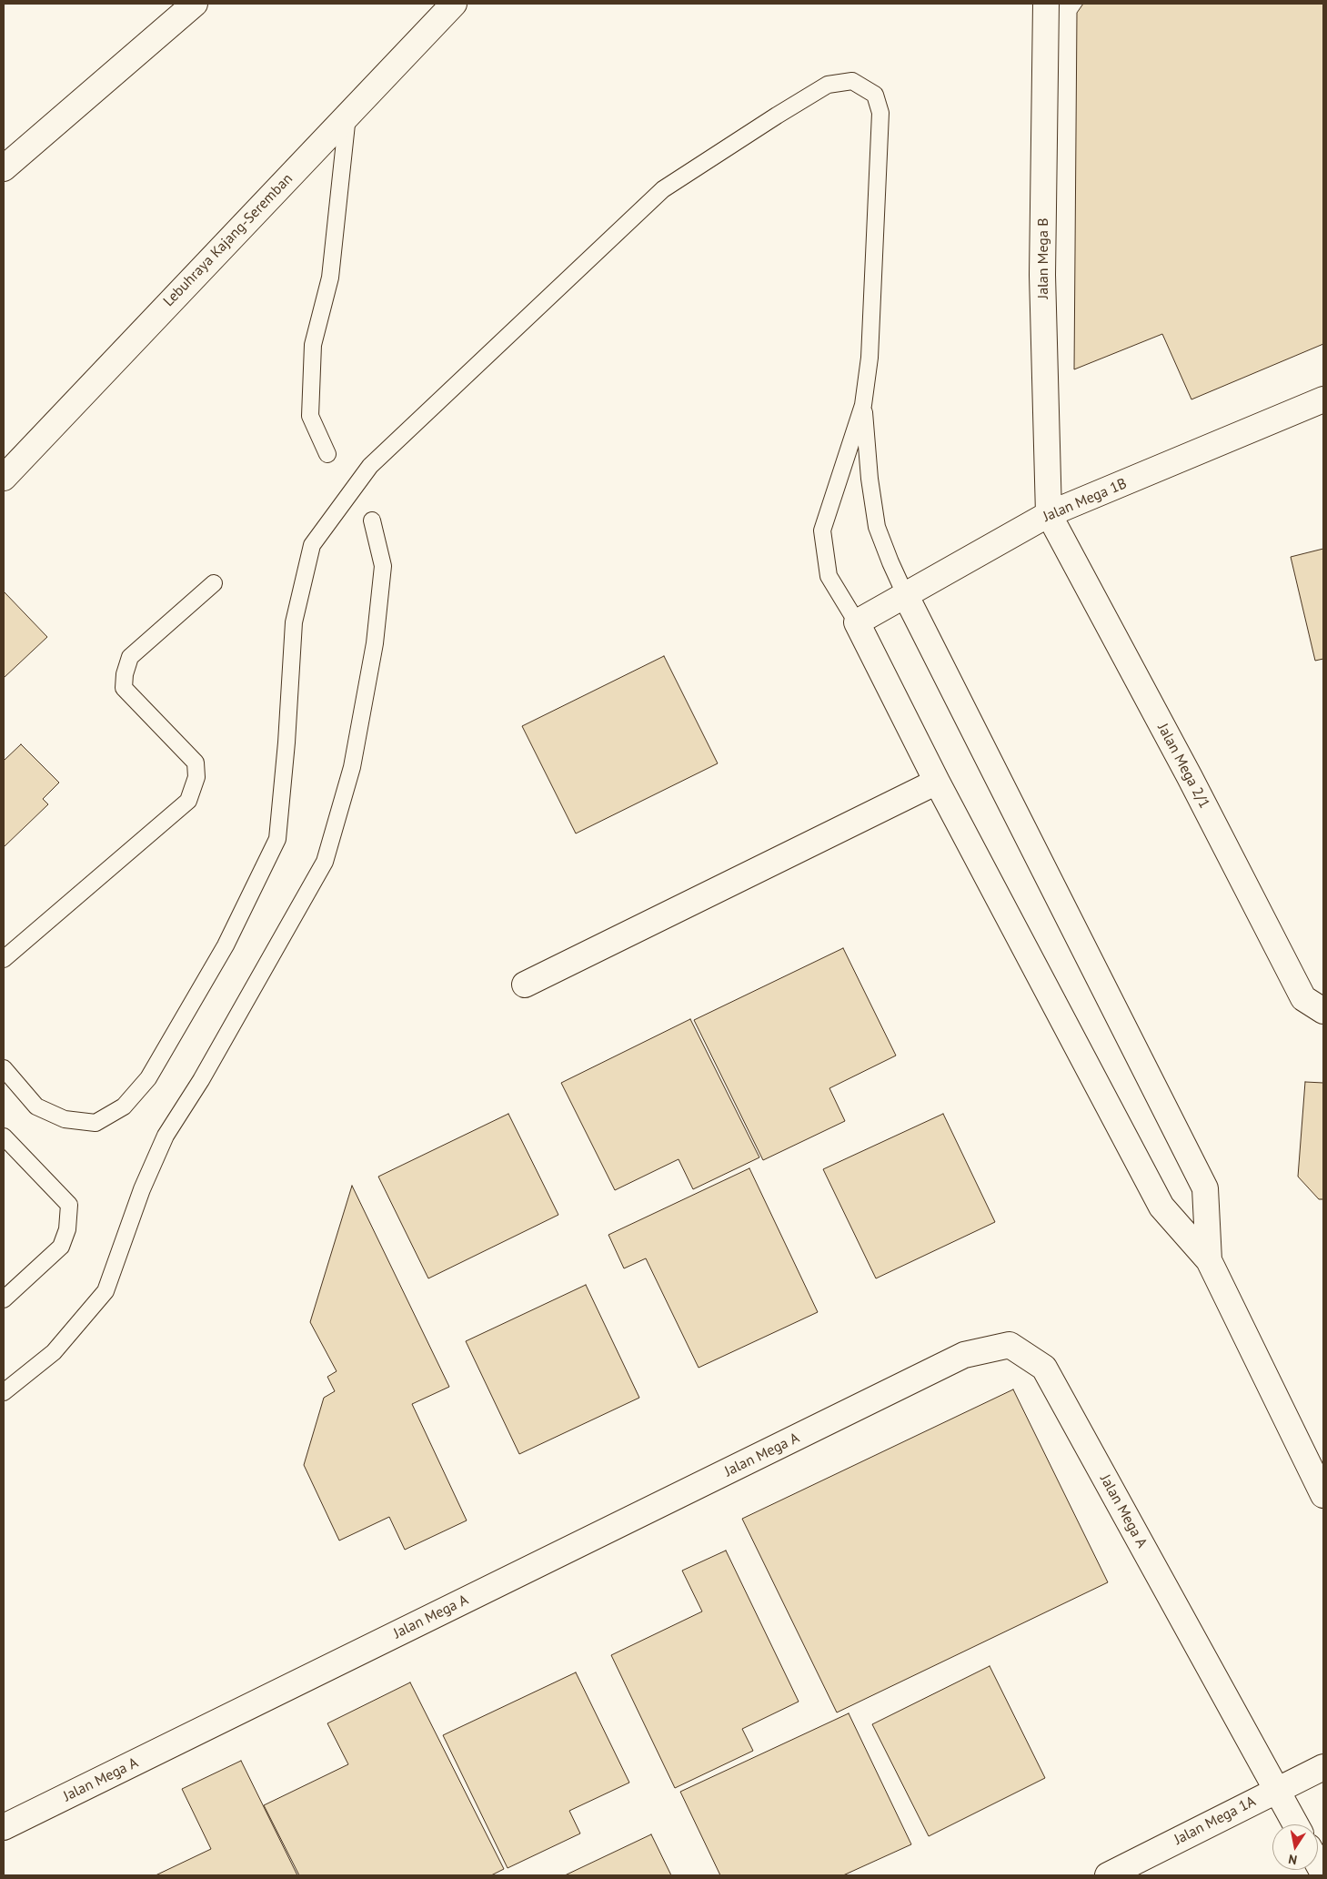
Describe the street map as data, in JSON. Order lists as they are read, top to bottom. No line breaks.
{"streets":{"main road":["Lebuhraya Kajang-Seremban","Jalan Mega B","Jalan Mega 1B","Jalan Mega 2/1","Jalan Mega A","Jalan Mega 1A"]},"crossings":[["Jalan Mega B","Jalan Mega 1B"],["Jalan Mega B","Jalan Mega 2/1"],["Jalan Mega 1B","Jalan Mega 2/1"],["Jalan Mega A","Jalan Mega 1A"]],"north":"bottom"}
